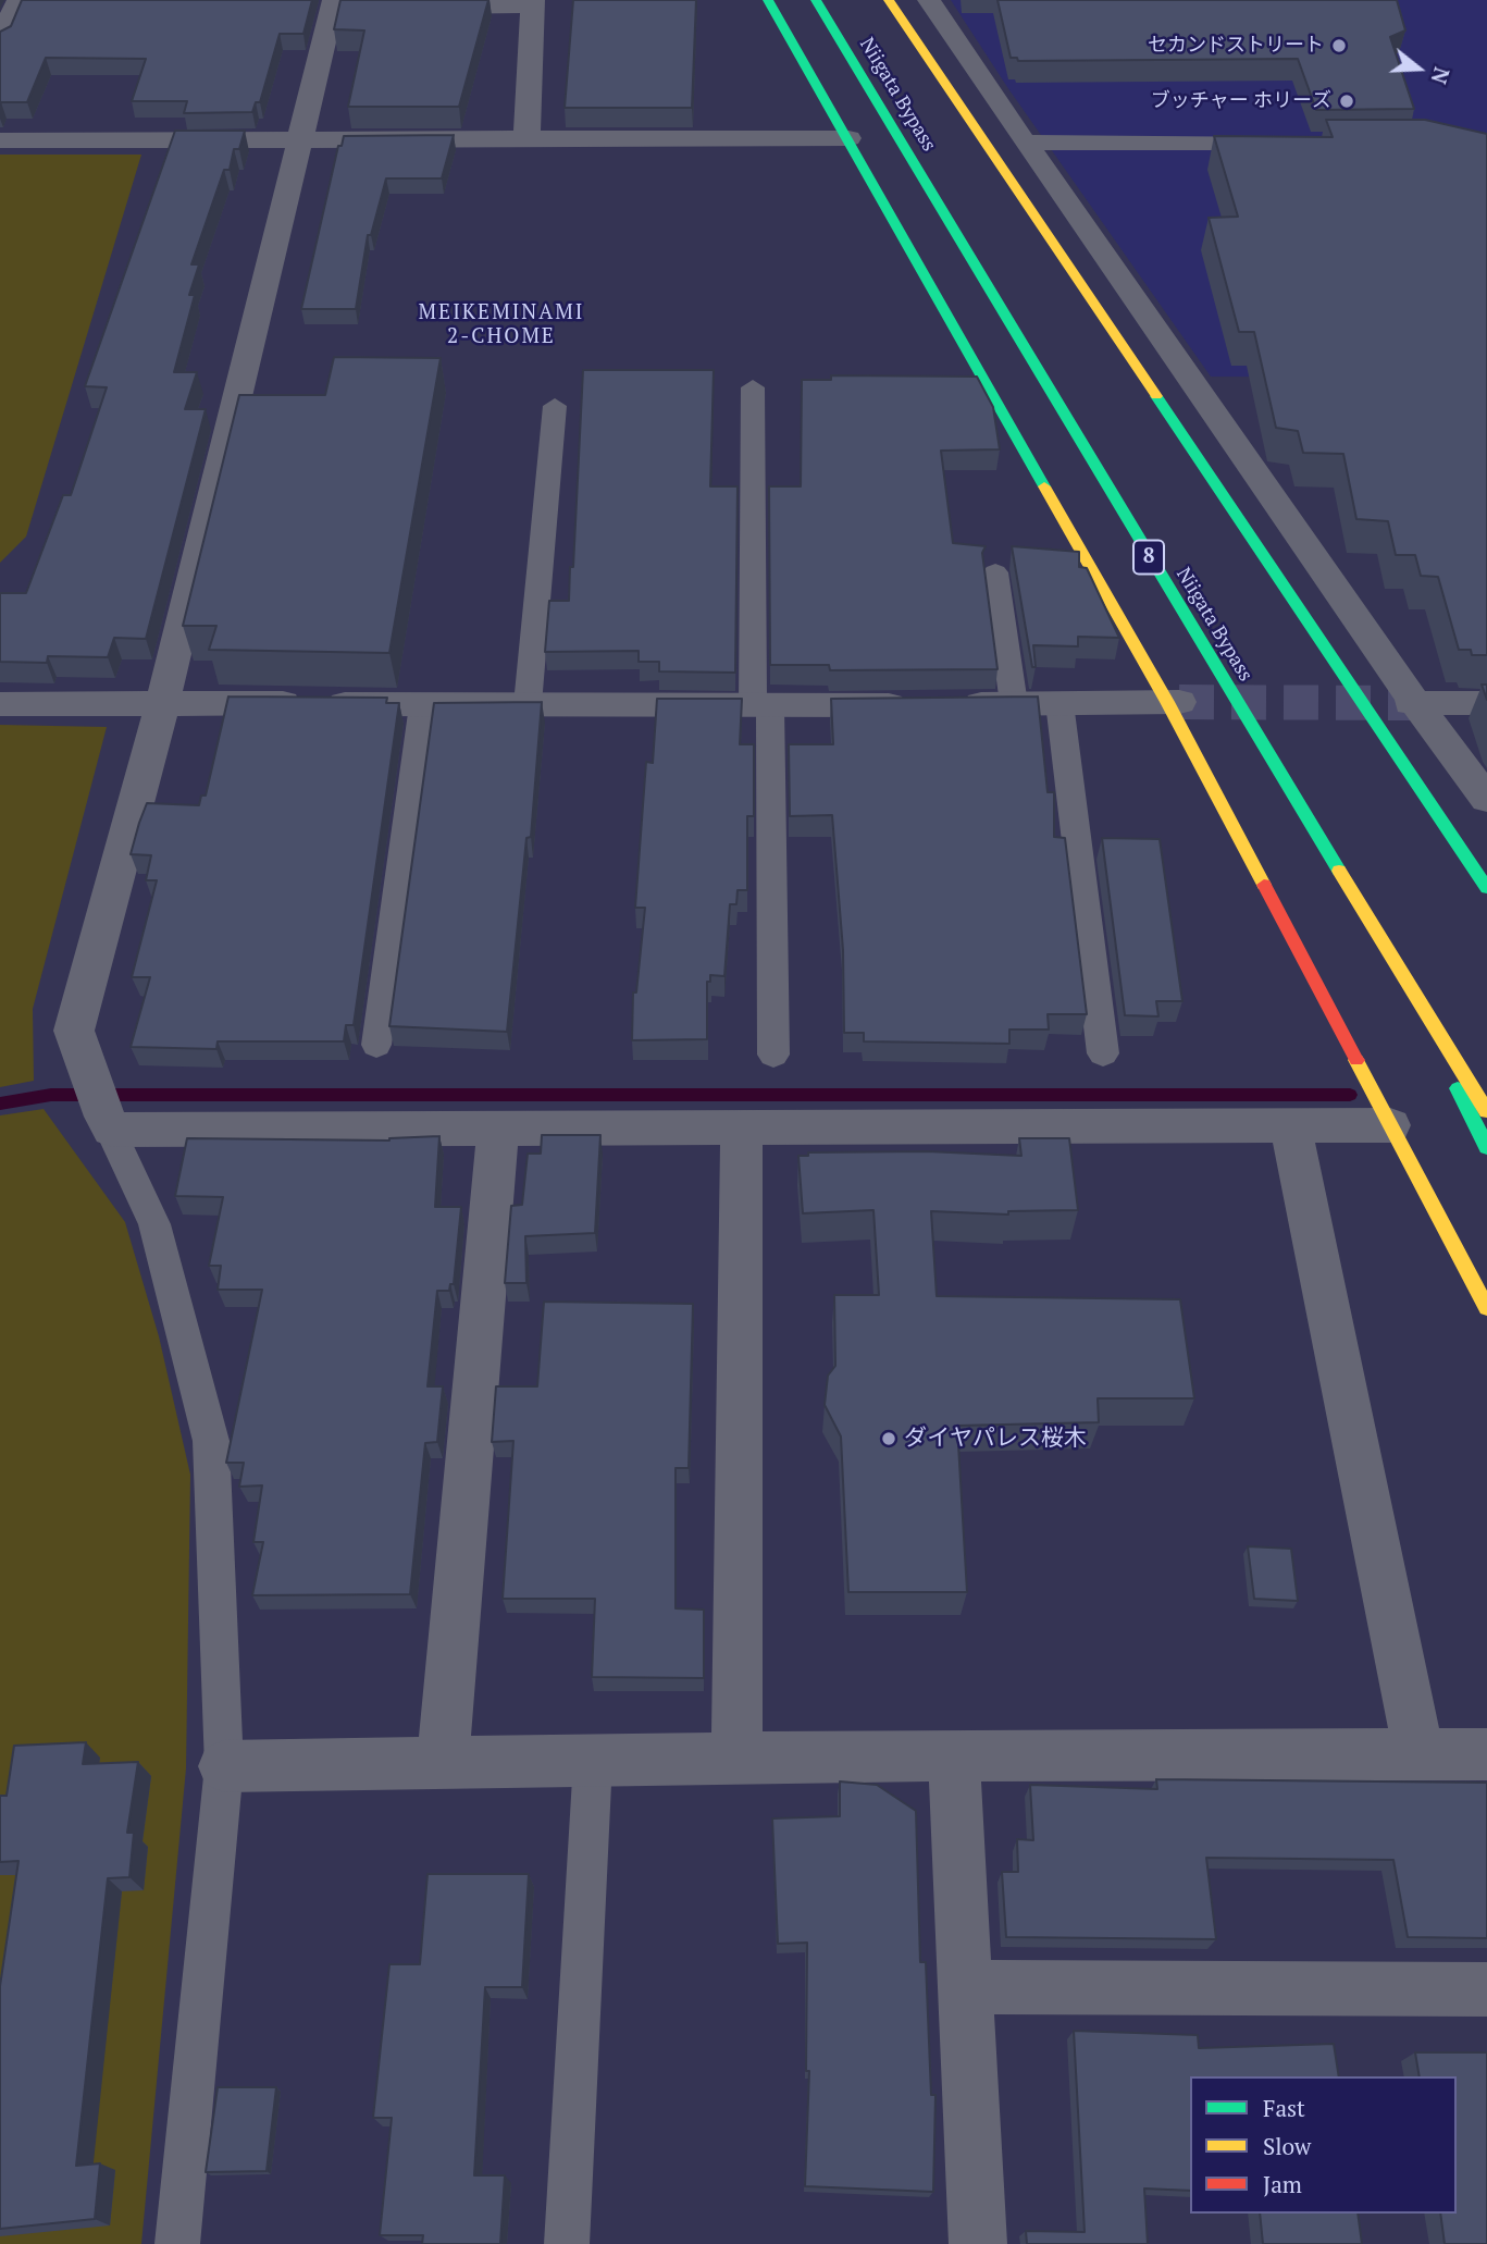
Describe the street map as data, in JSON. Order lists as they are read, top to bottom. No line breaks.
{"streets":{"main road":["Niigata Bypass","8"]},"districts":["MEIKEMINAMI 2-CHOME"],"places":["セカンドストリート","ブッチャー ホリーズ","ダイヤパレス桜木"],"legend":["Fast","Slow","Jam"],"north":"right"}
